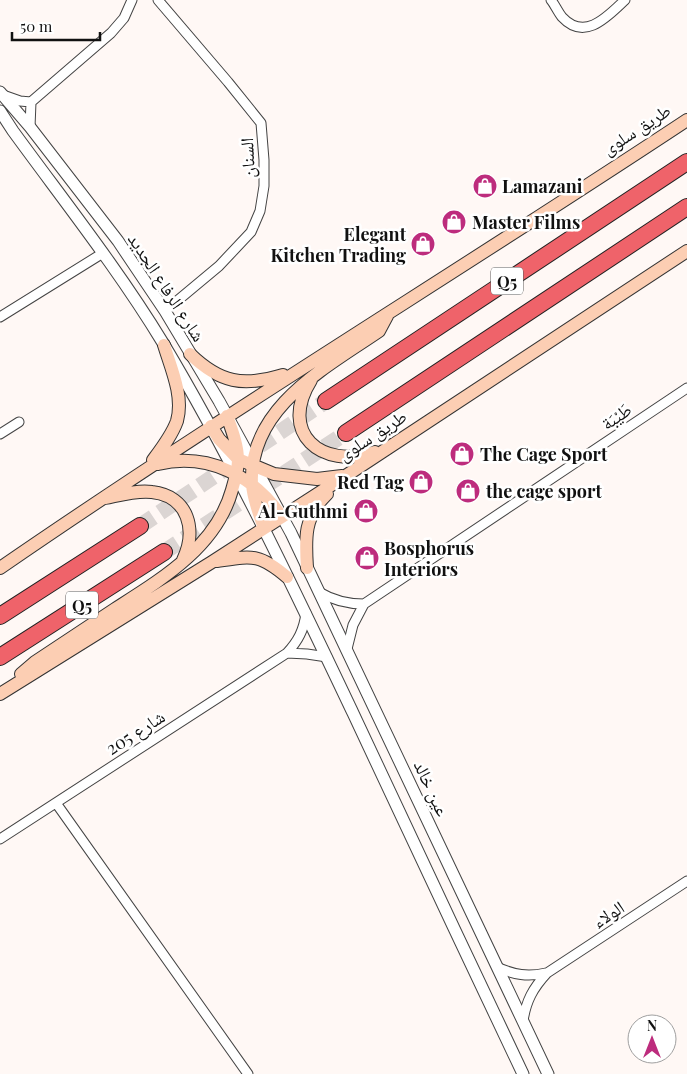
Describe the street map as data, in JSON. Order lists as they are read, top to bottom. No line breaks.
{"streets":{"highway":["طريق سلوى","Q5"],"street":["السنان","شارع الرفاع الجديد","طَيْبَة","شارع 205","عين خالد","الولاء"]},"crossings":[["طريق سلوى","شارع الرفاع الجديد"],["طريق سلوى","عين خالد"],["السنان","شارع الرفاع الجديد"],["شارع الرفاع الجديد","عين خالد"],["طَيْبَة","عين خالد"],["عين خالد","الولاء"]],"places":{"shop":["Lamazani","Master Films","Elegant Kitchen Trading","The Cage Sport","Red Tag","the cage sport","Al-Guthmi","Bosphorus Interiors"]},"scale_bar":"50 m","north":"top"}
